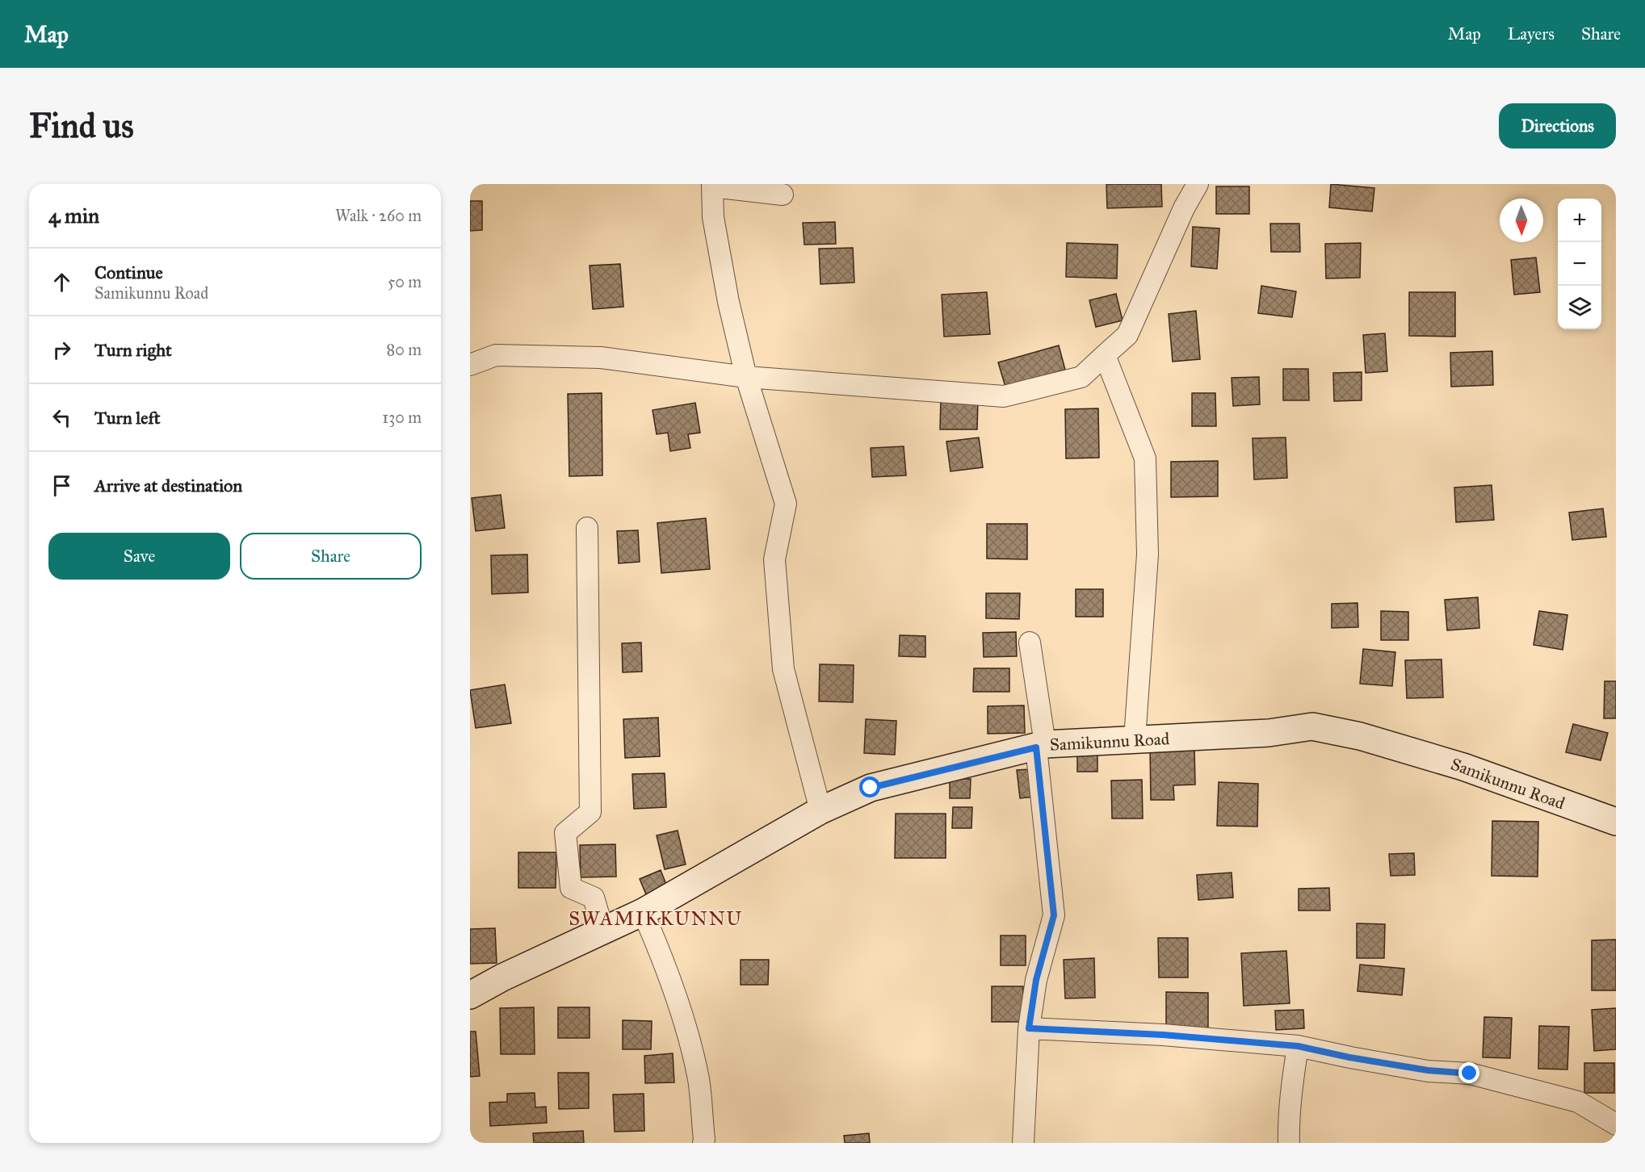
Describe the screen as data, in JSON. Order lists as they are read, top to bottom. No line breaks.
{"streets":{"main road":["Samikunnu Road"]},"districts":["SWAMIKKUNNU"],"north":"bottom","page":{"header":"Map","nav":["Map","Layers","Share"],"buttons":["Directions",["Save","Share"]],"title":"Find us","heading":["4 min","Walk · 260 m"],"map_buttons":["+","−"],"list":[["Continue","Samikunnu Road","50 m"],["Turn right","80 m"],["Turn left","130 m"],"Arrive at destination"]}}
